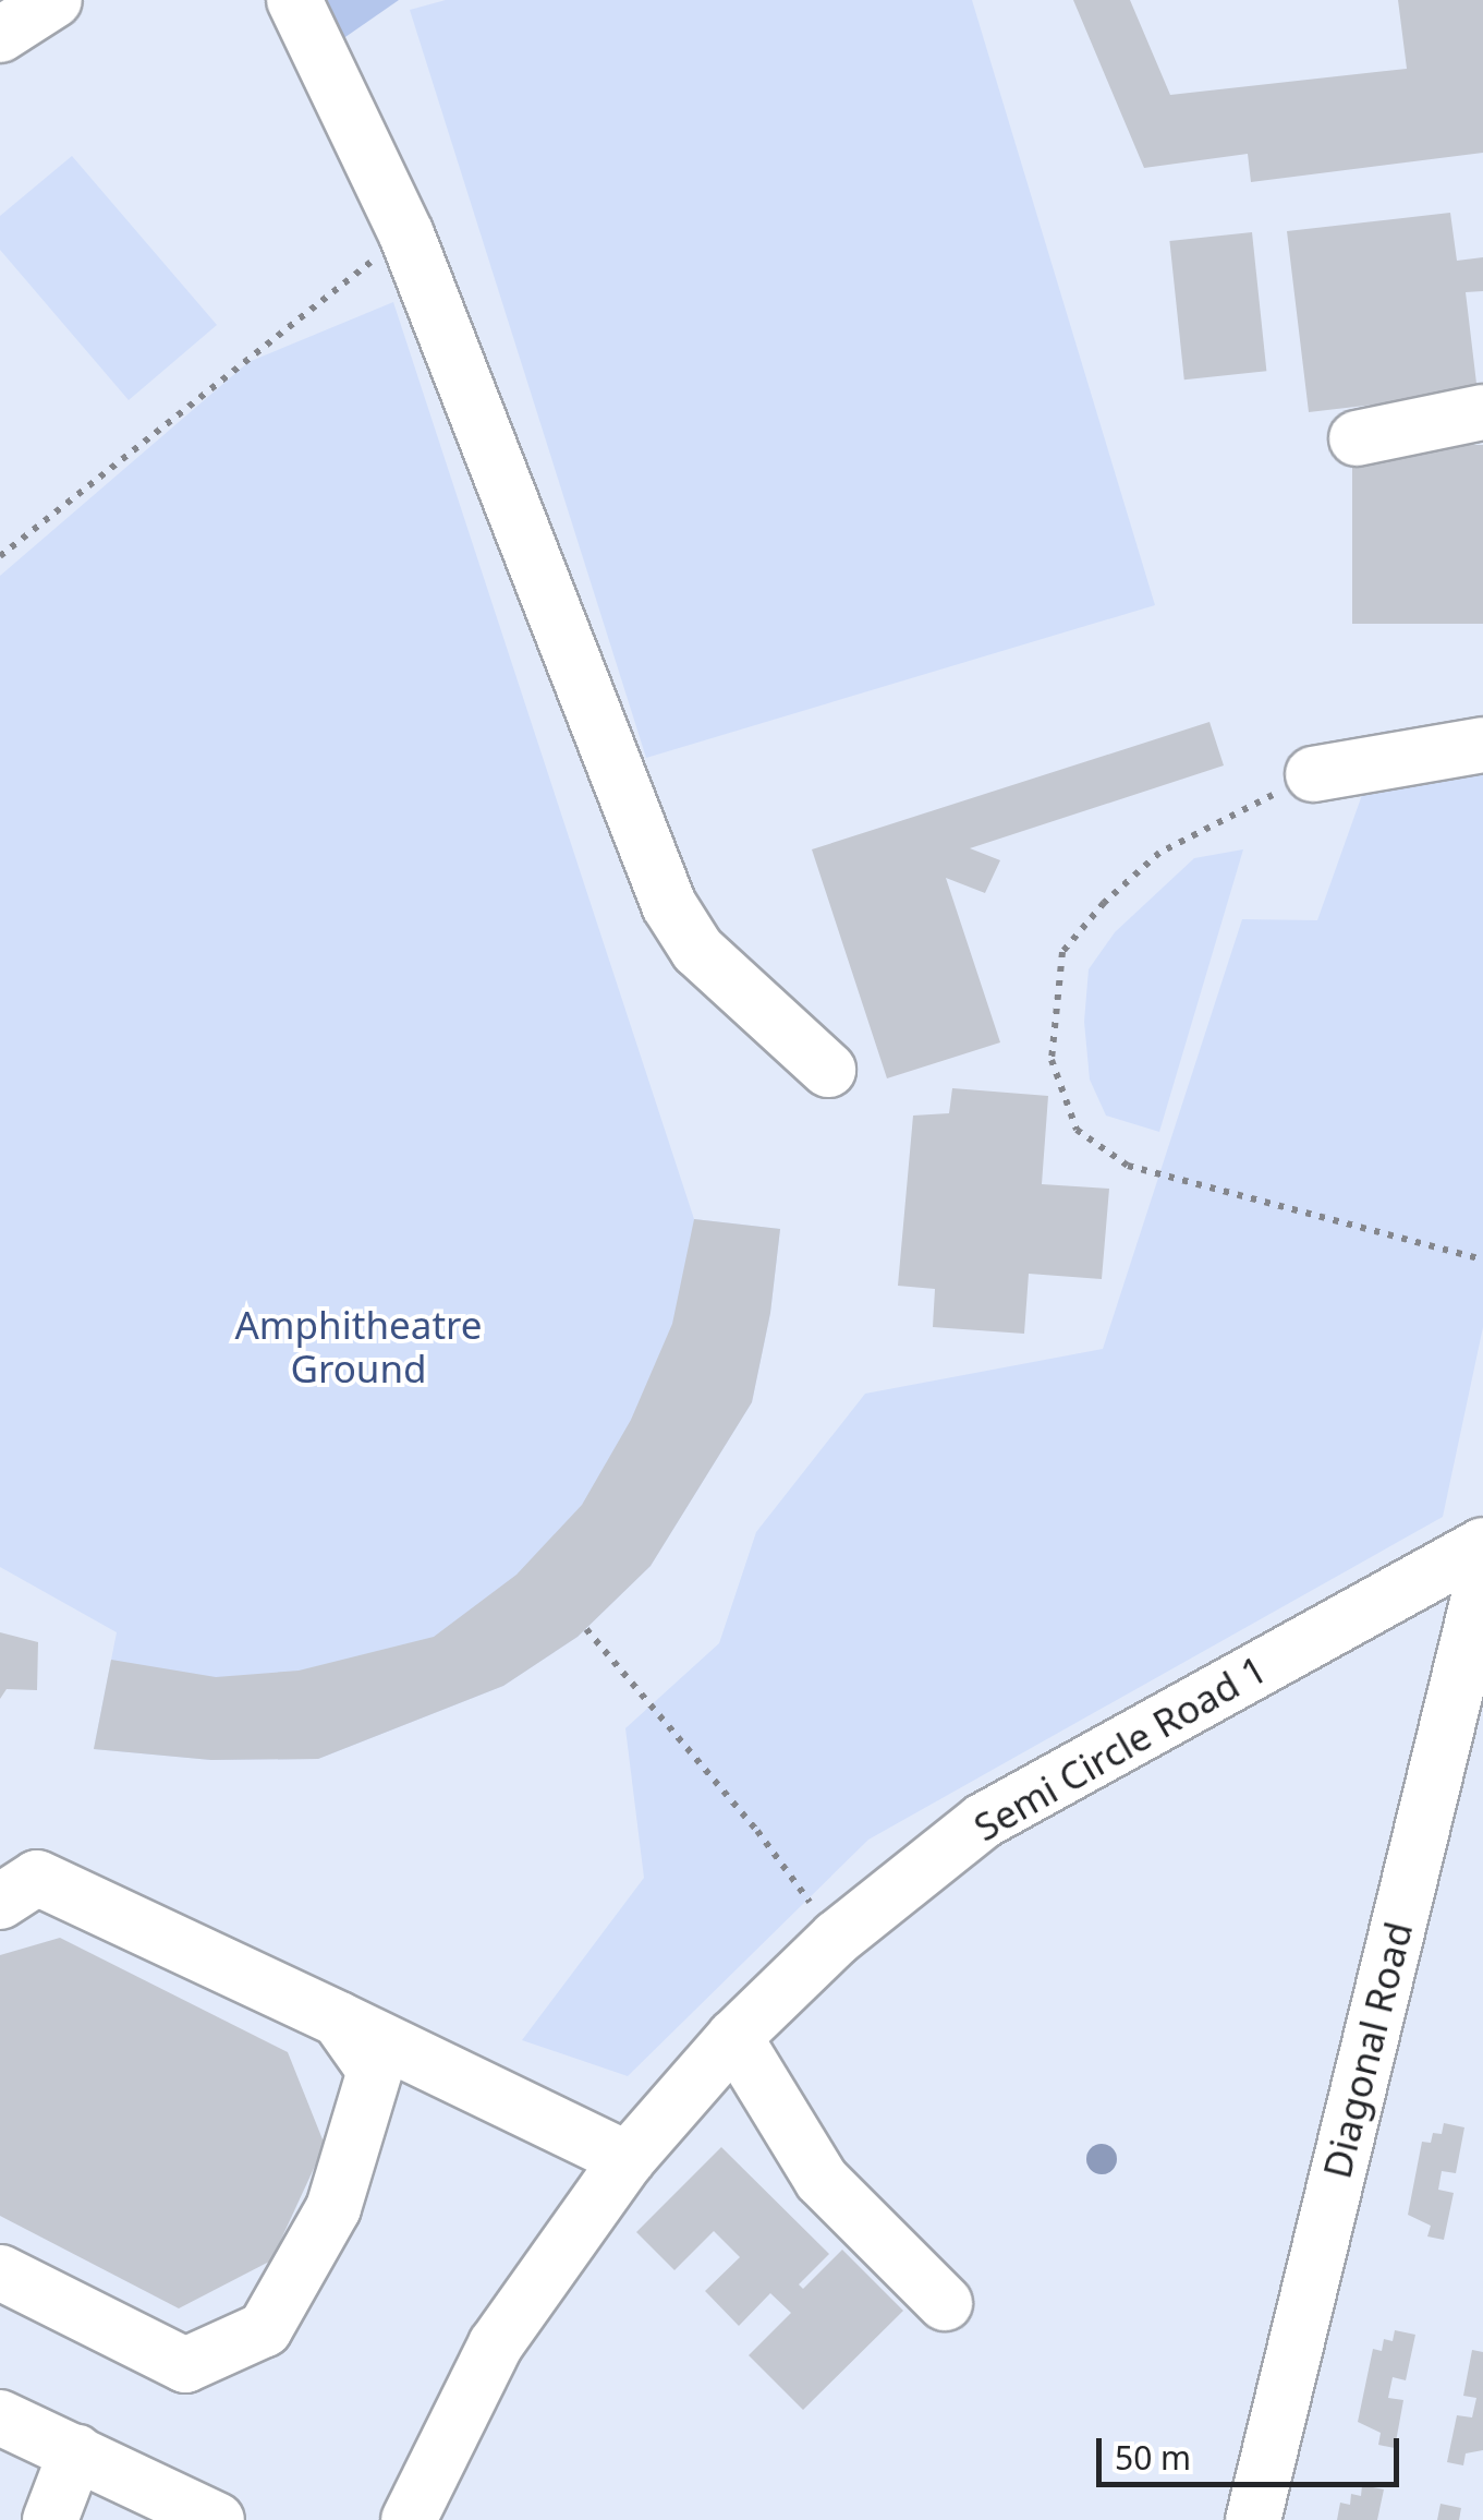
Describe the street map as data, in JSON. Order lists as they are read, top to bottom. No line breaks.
{"streets":{"lane":["Semi Circle Road 1","Diagonal Road"]},"parks":["Amphitheatre Ground"],"scale_bar":"50 m"}
